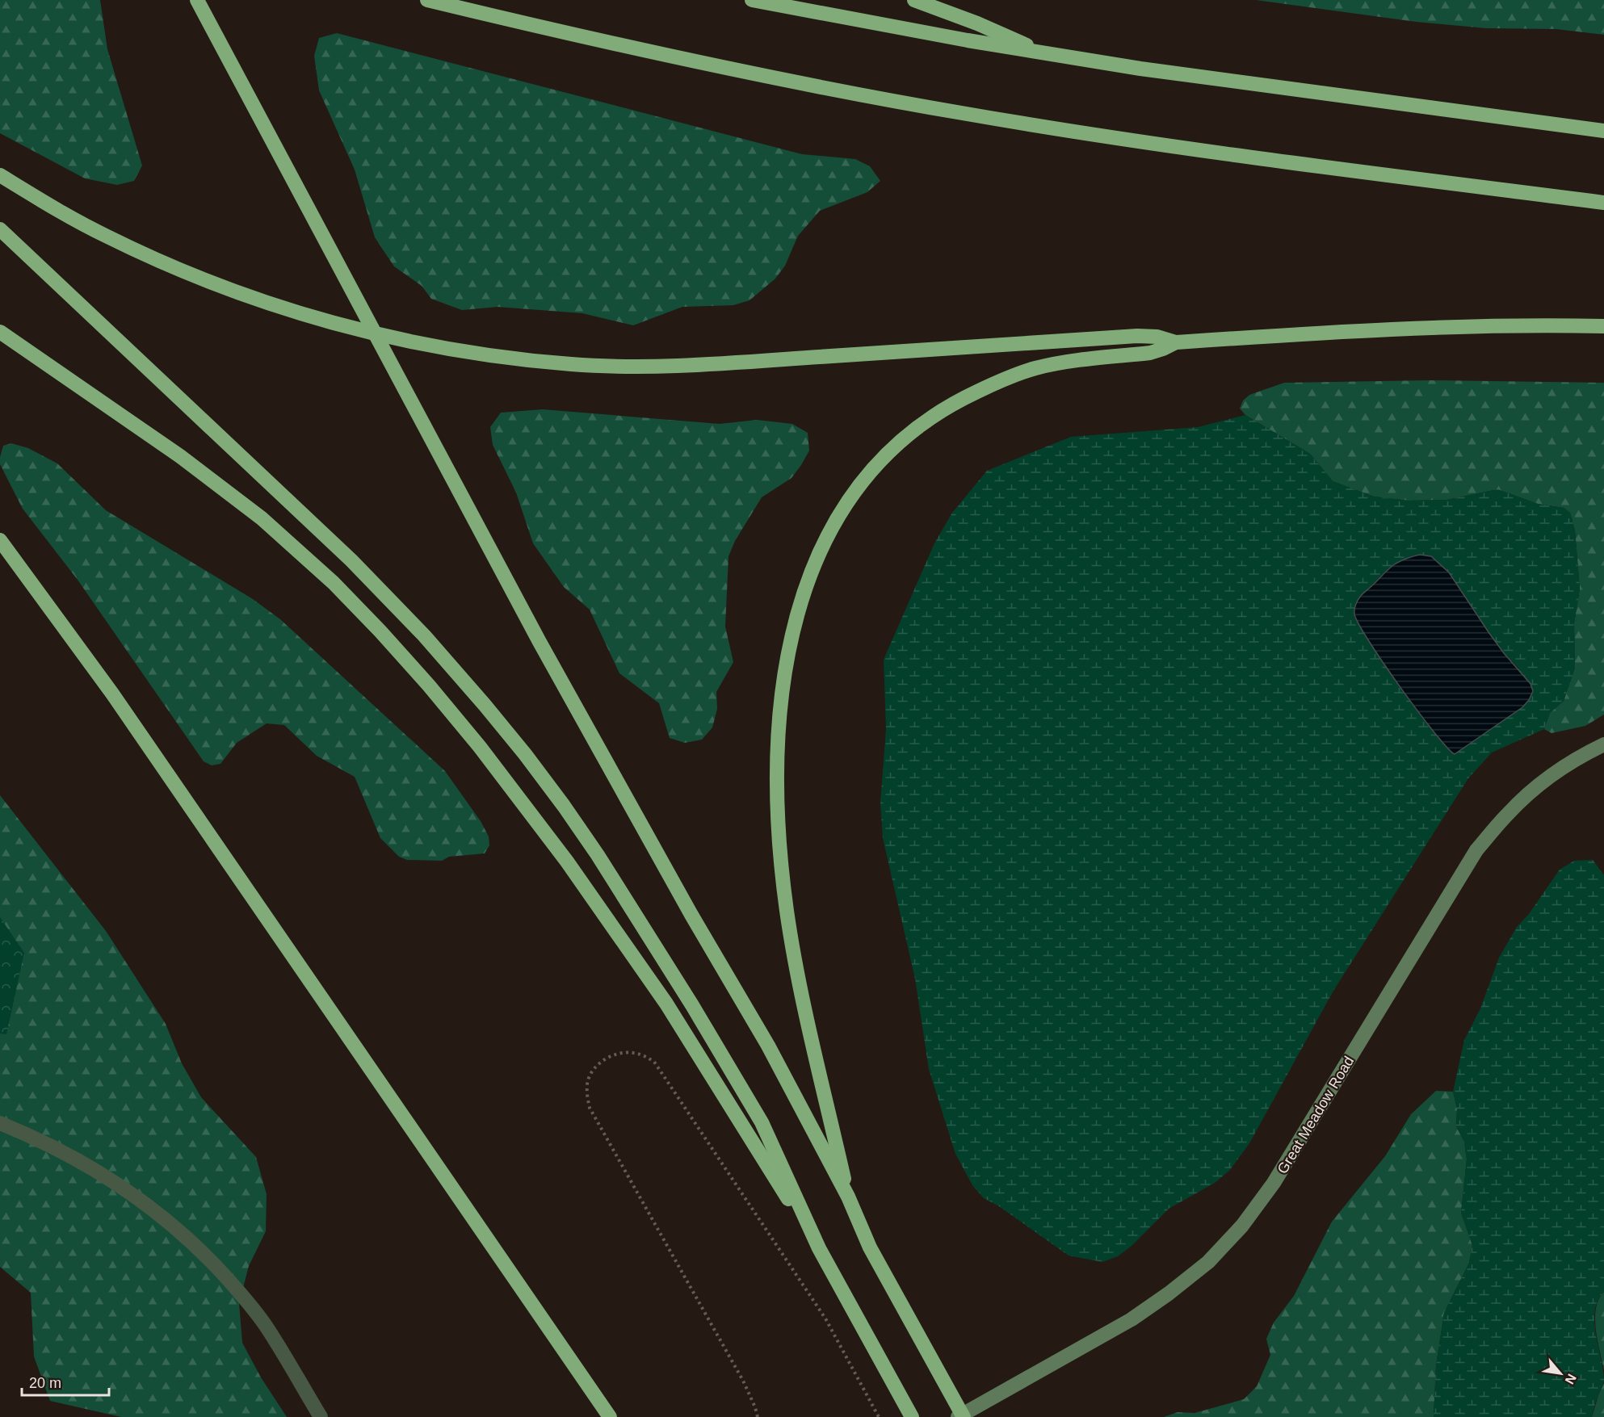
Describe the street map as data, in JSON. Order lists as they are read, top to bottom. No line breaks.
{"streets":{"street":["Great Meadow Road"]},"scale_bar":"20 m","north":"bottom right"}
